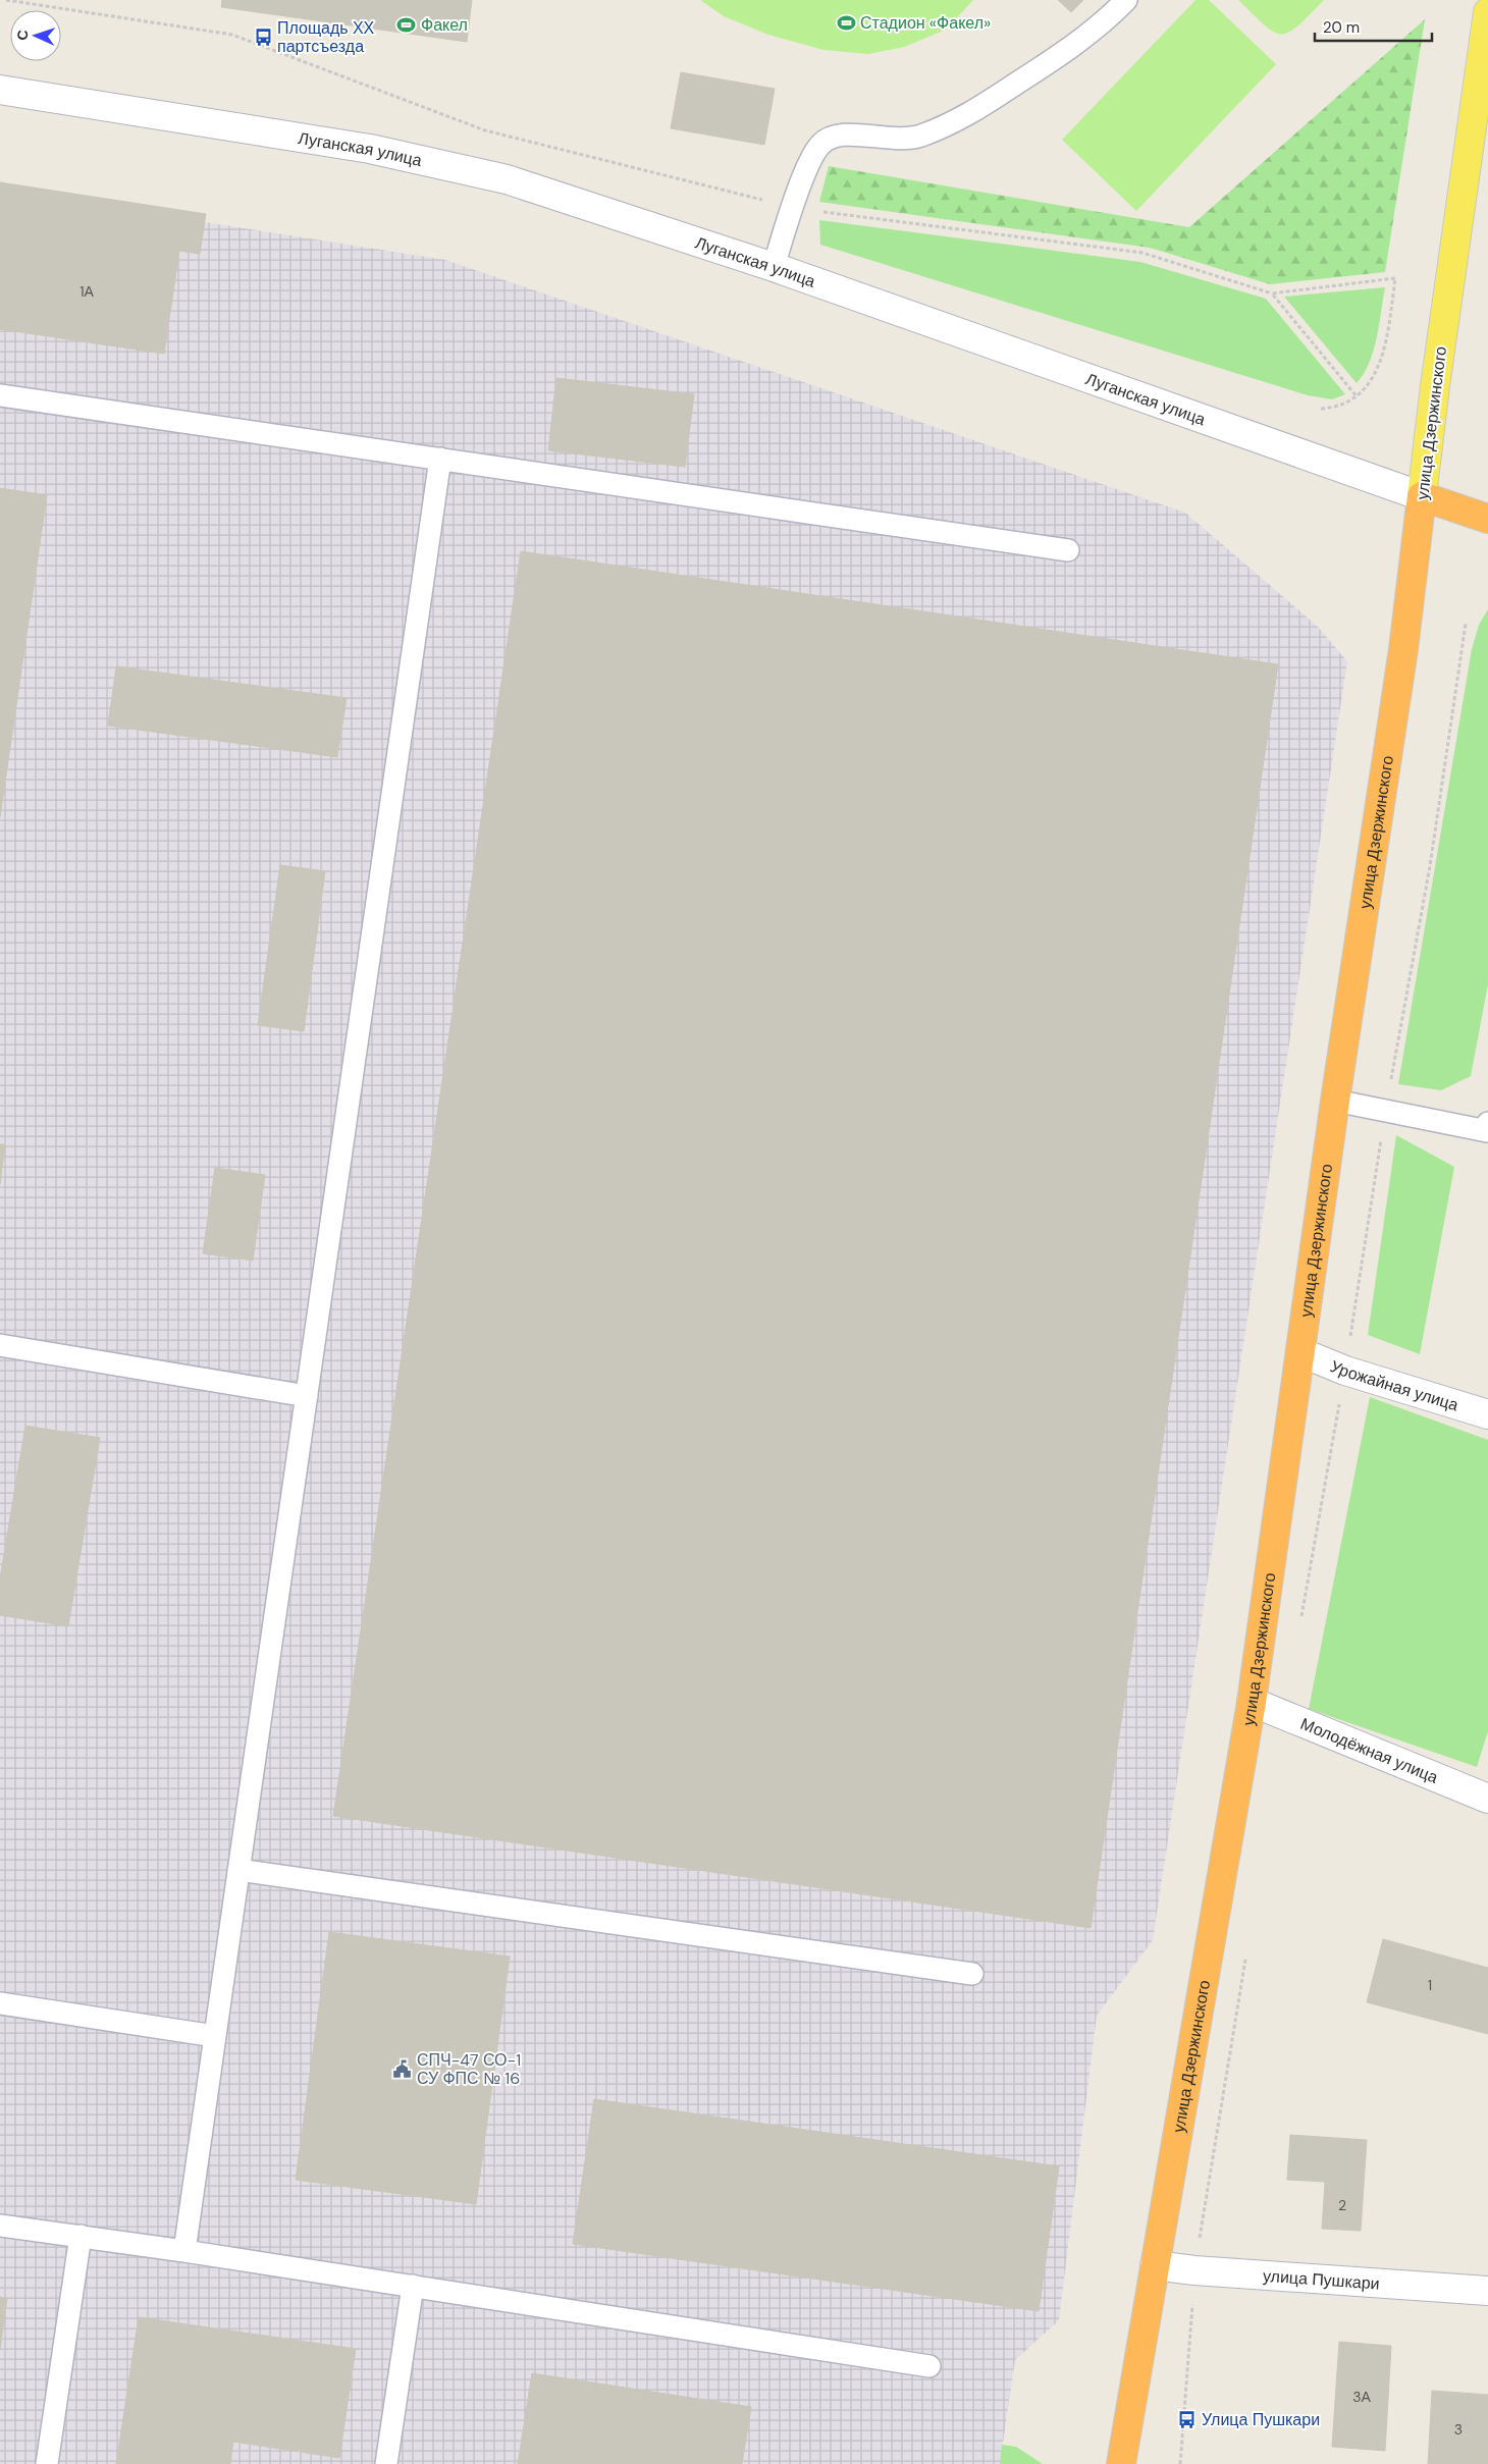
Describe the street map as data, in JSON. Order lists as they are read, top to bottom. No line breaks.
{"streets":{"highway":["Луганская улица","улица Дзержинского"],"main road":["Урожайная улица","Молодёжная улица","улица Пушкари"]},"crossings":[["Луганская улица","улица Дзержинского"],["улица Дзержинского","Урожайная улица"],["улица Дзержинского","Молодёжная улица"],["улица Дзержинского","улица Пушкари"]],"places":{"sports":["Стадион «Факел»","Факел"],"bus stop":["Площадь ХХ партсъезда","Улица Пушкари"],"public building":["СПЧ-47 СО-1 СУ ФПС № 16"]},"house_numbers":["1А","1","2","3А","3"],"scale_bar":"20 m","north":"left"}
